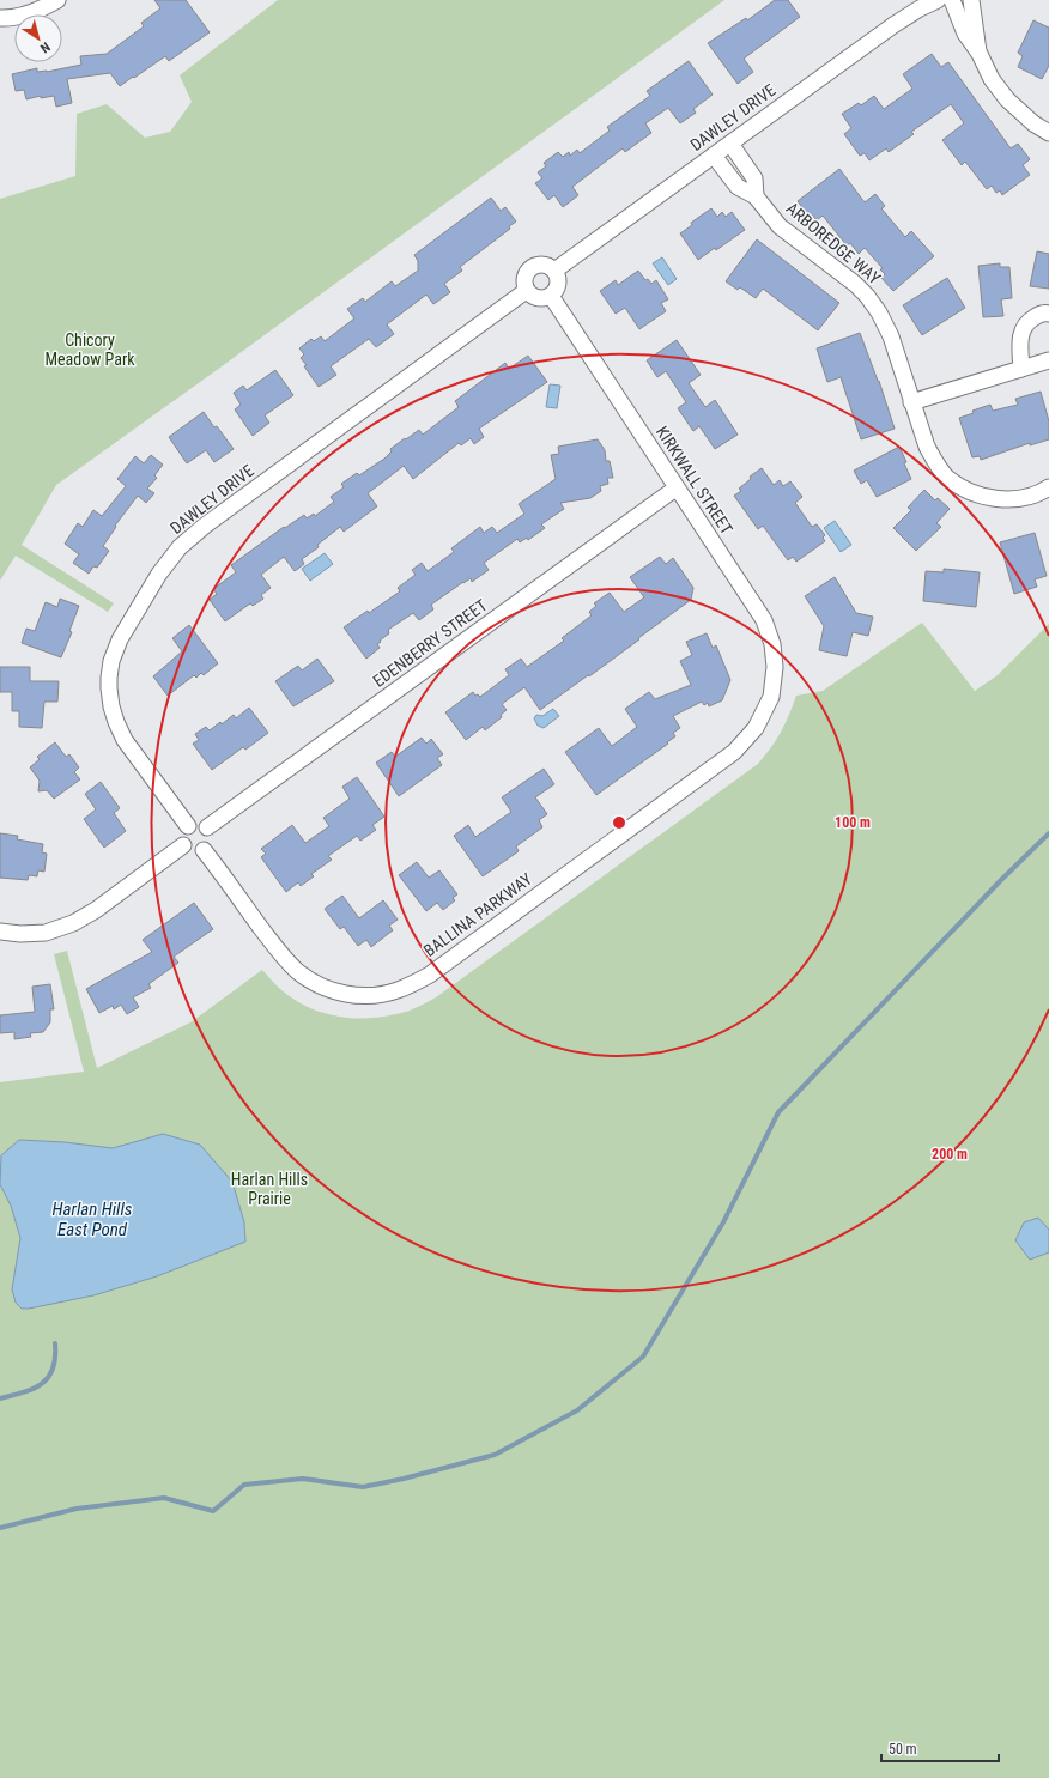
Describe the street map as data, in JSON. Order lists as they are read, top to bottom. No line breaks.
{"streets":{"street":["DAWLEY DRIVE","ARBOREDGE WAY","KIRKWALL STREET","EDENBERRY STREET","BALLINA PARKWAY"]},"crossings":[["DAWLEY DRIVE","ARBOREDGE WAY"],["DAWLEY DRIVE","KIRKWALL STREET"],["DAWLEY DRIVE","EDENBERRY STREET"],["DAWLEY DRIVE","BALLINA PARKWAY"],["KIRKWALL STREET","EDENBERRY STREET"],["KIRKWALL STREET","BALLINA PARKWAY"],["EDENBERRY STREET","BALLINA PARKWAY"]],"water":["Harlan Hills East Pond"],"parks":["Chicory Meadow Park","Harlan Hills Prairie"],"scale_bar":"50 m","north":"bottom right","rings":["100 m","200 m"]}
